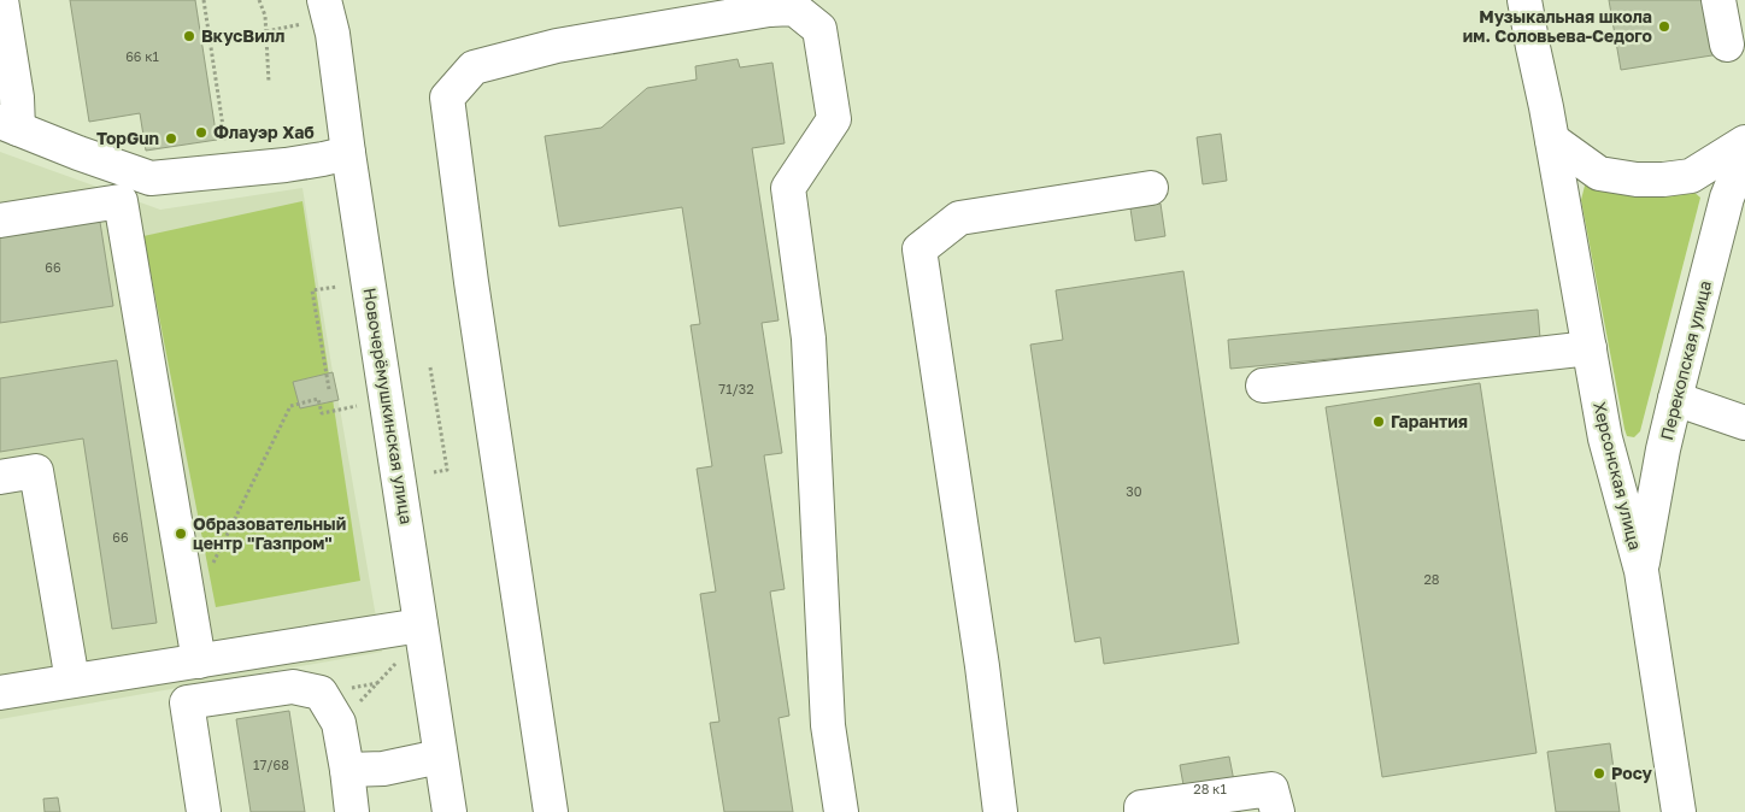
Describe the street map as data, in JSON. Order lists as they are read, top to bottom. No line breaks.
{"streets":{"street":["Перекопская улица","Новочерёмушкинская улица","Херсонская улица"]},"crossings":[["Перекопская улица","Херсонская улица"]],"places":["Музыкальная школа им. Соловьева-Седого","ВкусВилл","Флауэр Хаб","TopGun","Гарантия","Образовательный центр \"Газпром\"","Росу"],"house_numbers":["66 к1","66","71/32","30","66","28","17/68","28 к1"]}
